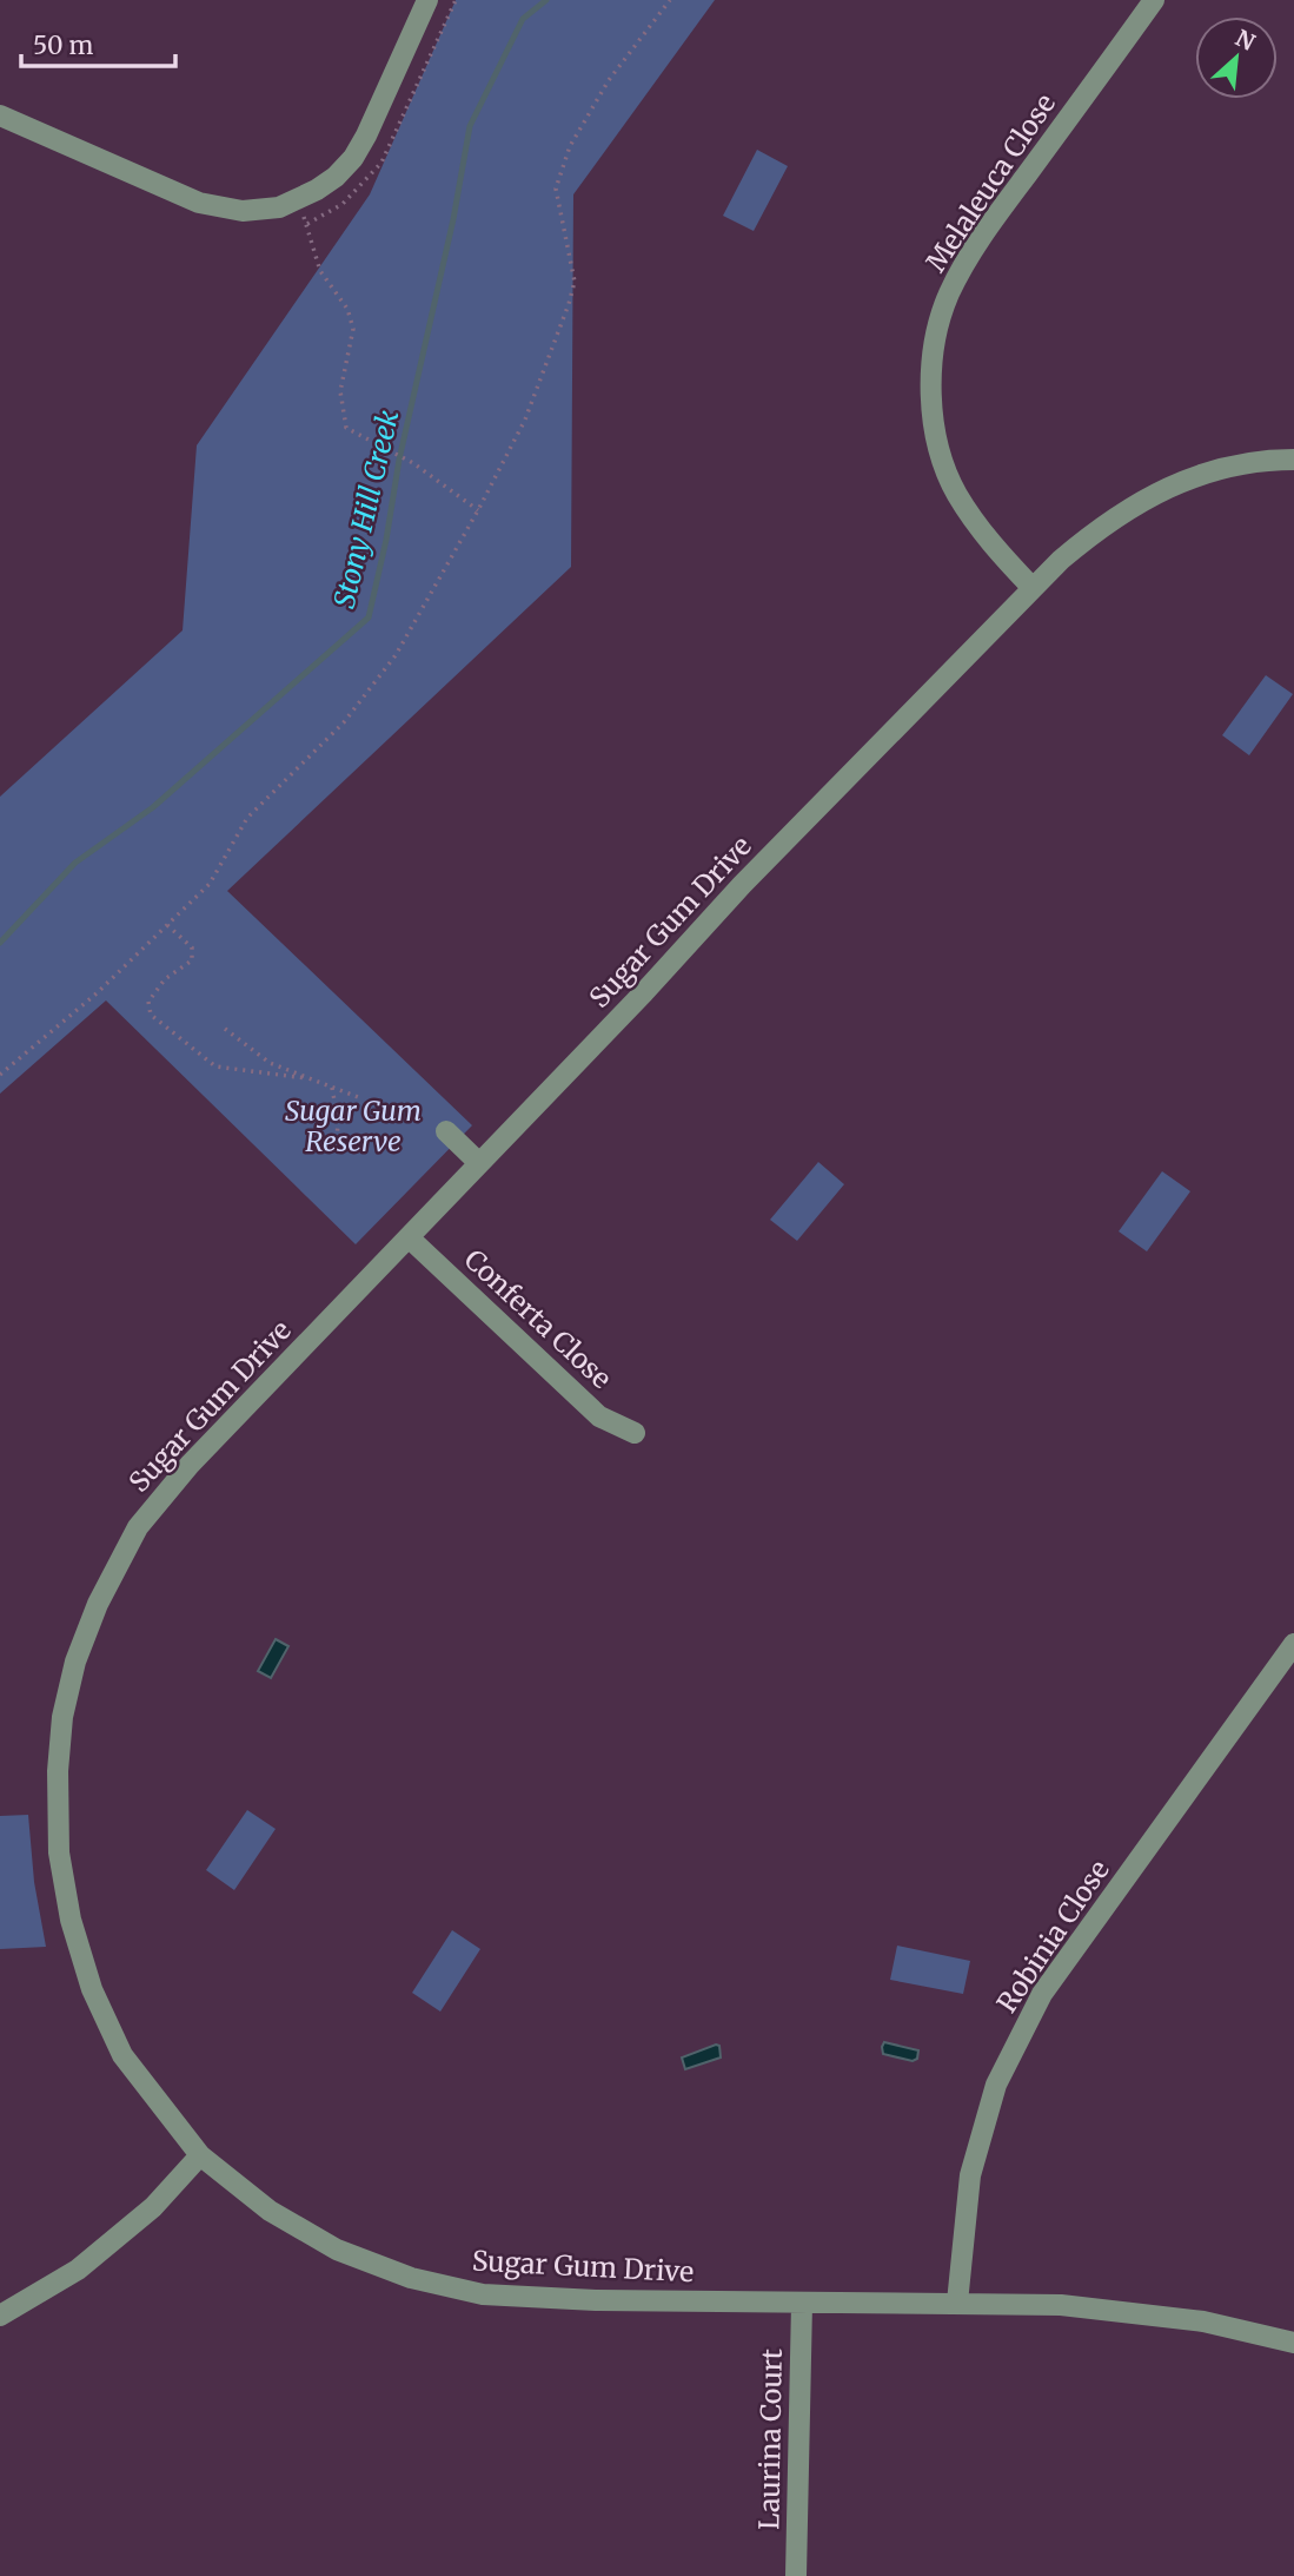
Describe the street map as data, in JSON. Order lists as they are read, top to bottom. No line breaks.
{"streets":{"street":["Melaleuca Close","Sugar Gum Drive","Conferta Close","Robinia Close","Laurina Court"]},"crossings":[["Melaleuca Close","Sugar Gum Drive"],["Sugar Gum Drive","Conferta Close"],["Sugar Gum Drive","Robinia Close"],["Sugar Gum Drive","Laurina Court"]],"water":["Stony Hill Creek"],"parks":["Sugar Gum Reserve"],"scale_bar":"50 m","north":"top right"}
